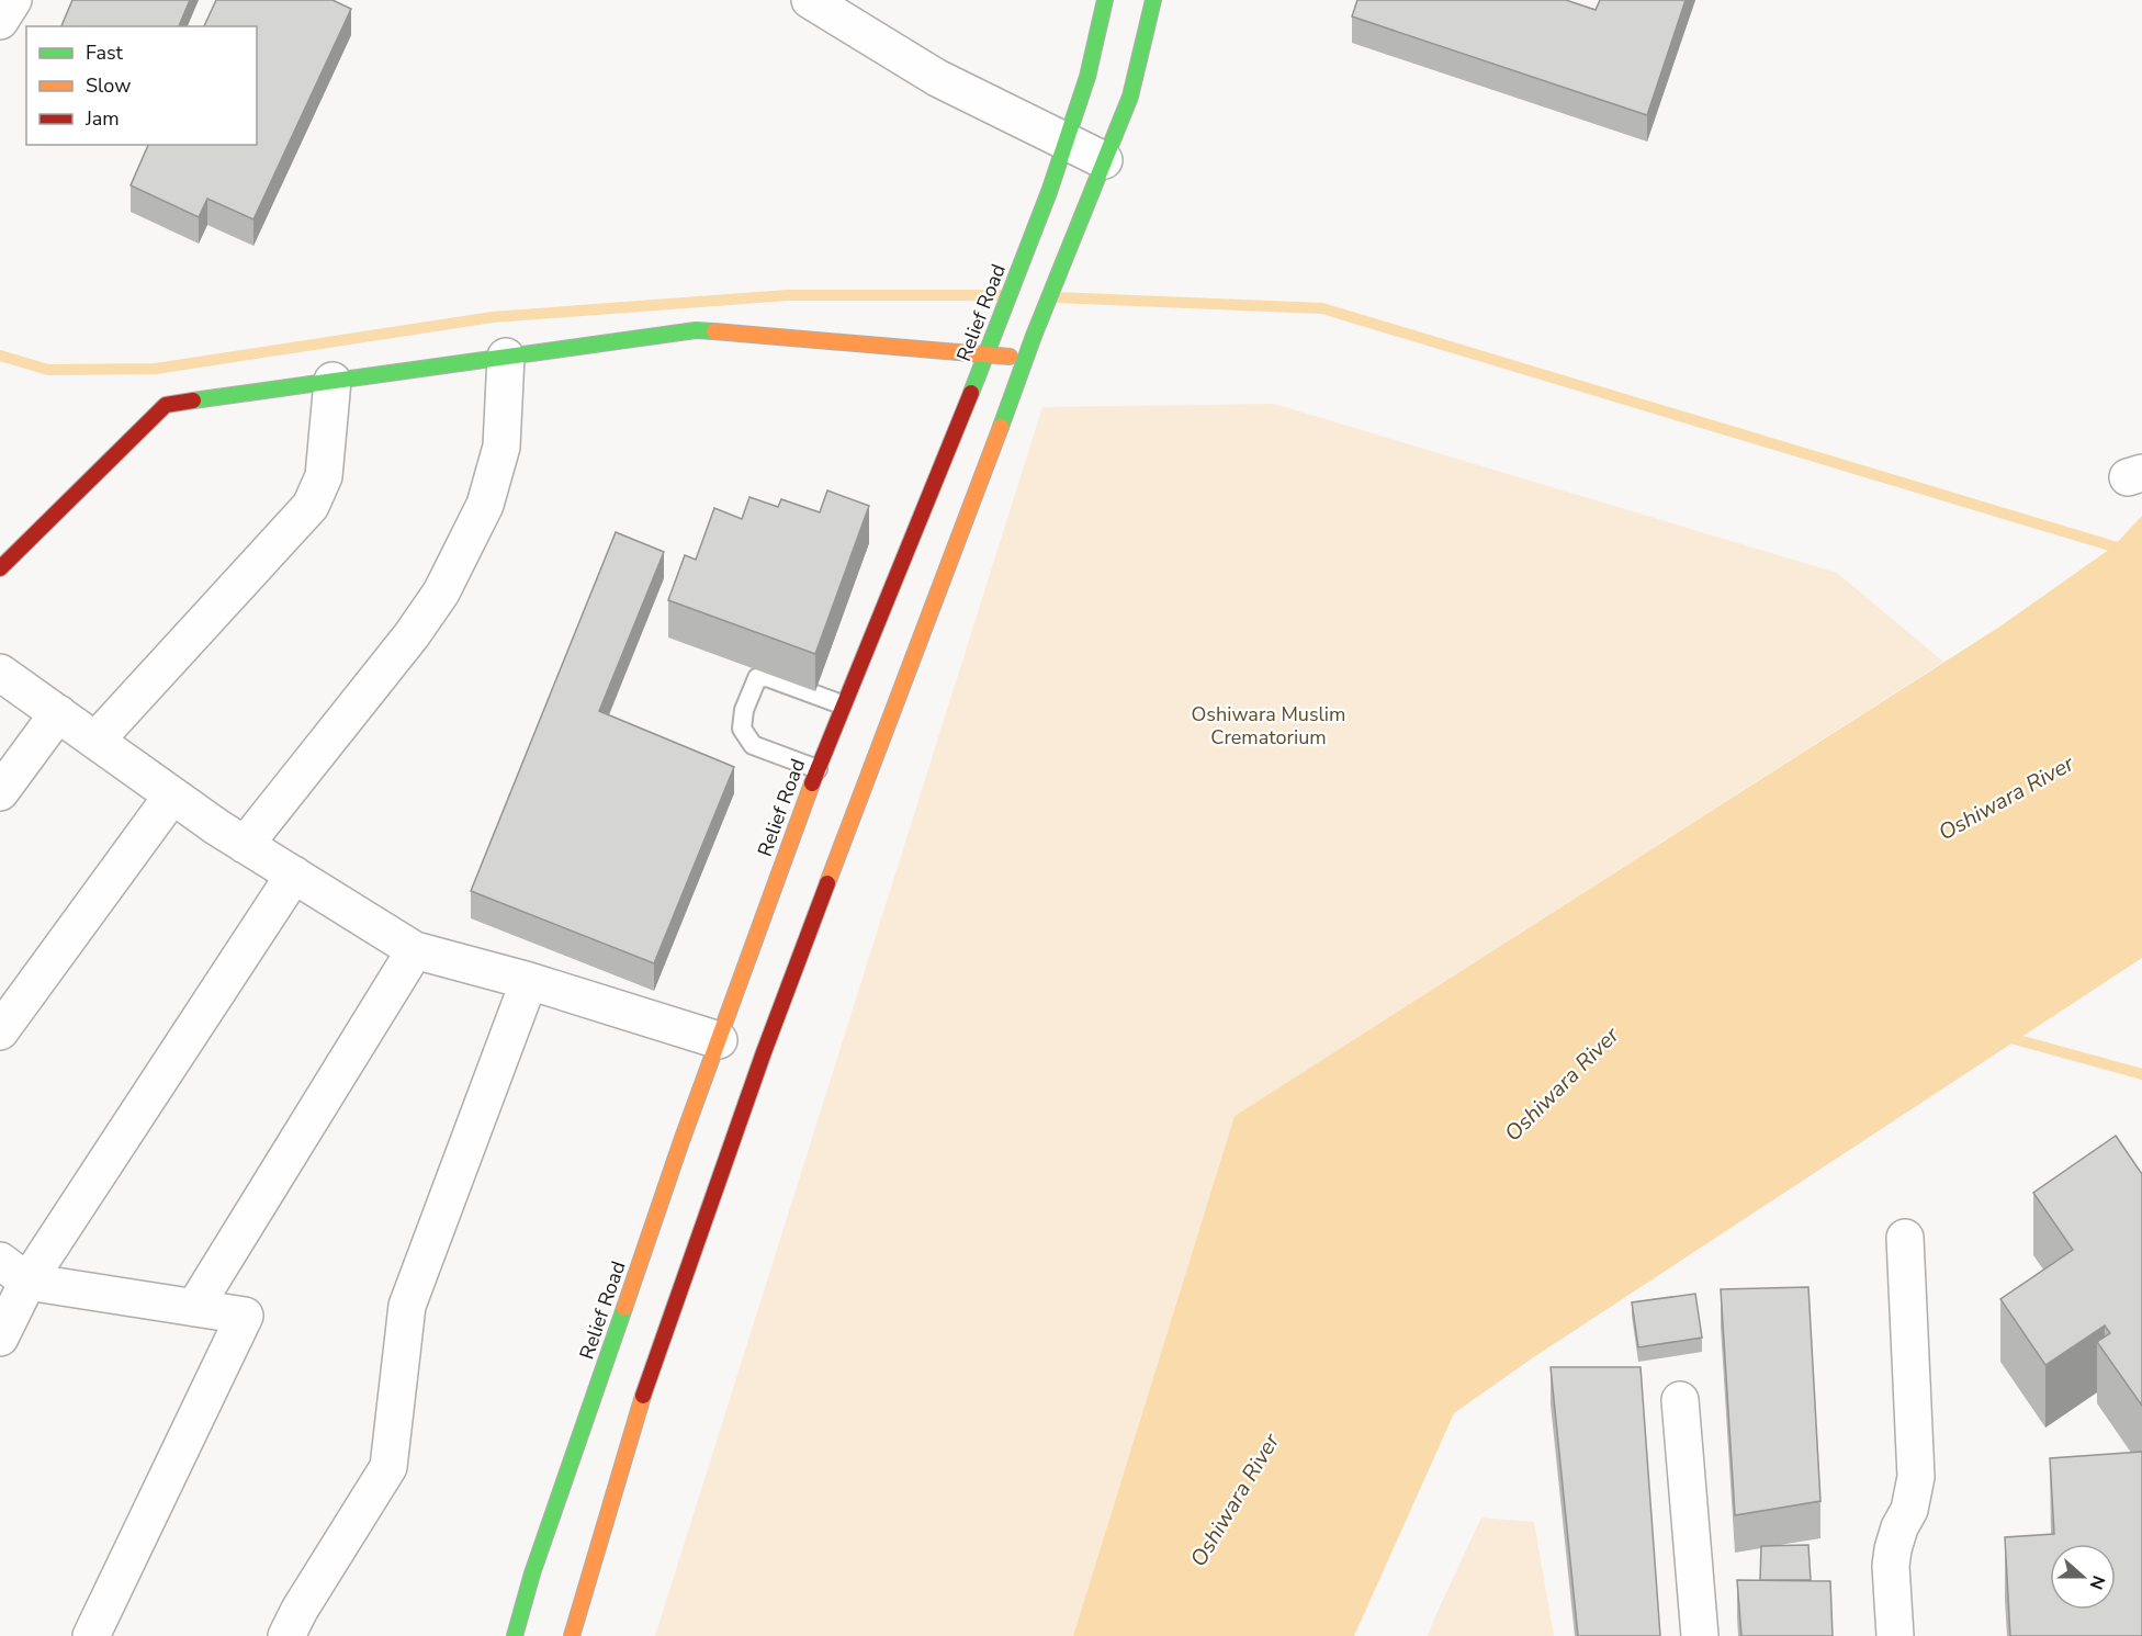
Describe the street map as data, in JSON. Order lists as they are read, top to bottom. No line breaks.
{"streets":{"street":["Relief Road"]},"water":["Oshiwara River"],"parks":["Oshiwara Muslim Crematorium"],"legend":["Fast","Slow","Jam"],"north":"right"}
